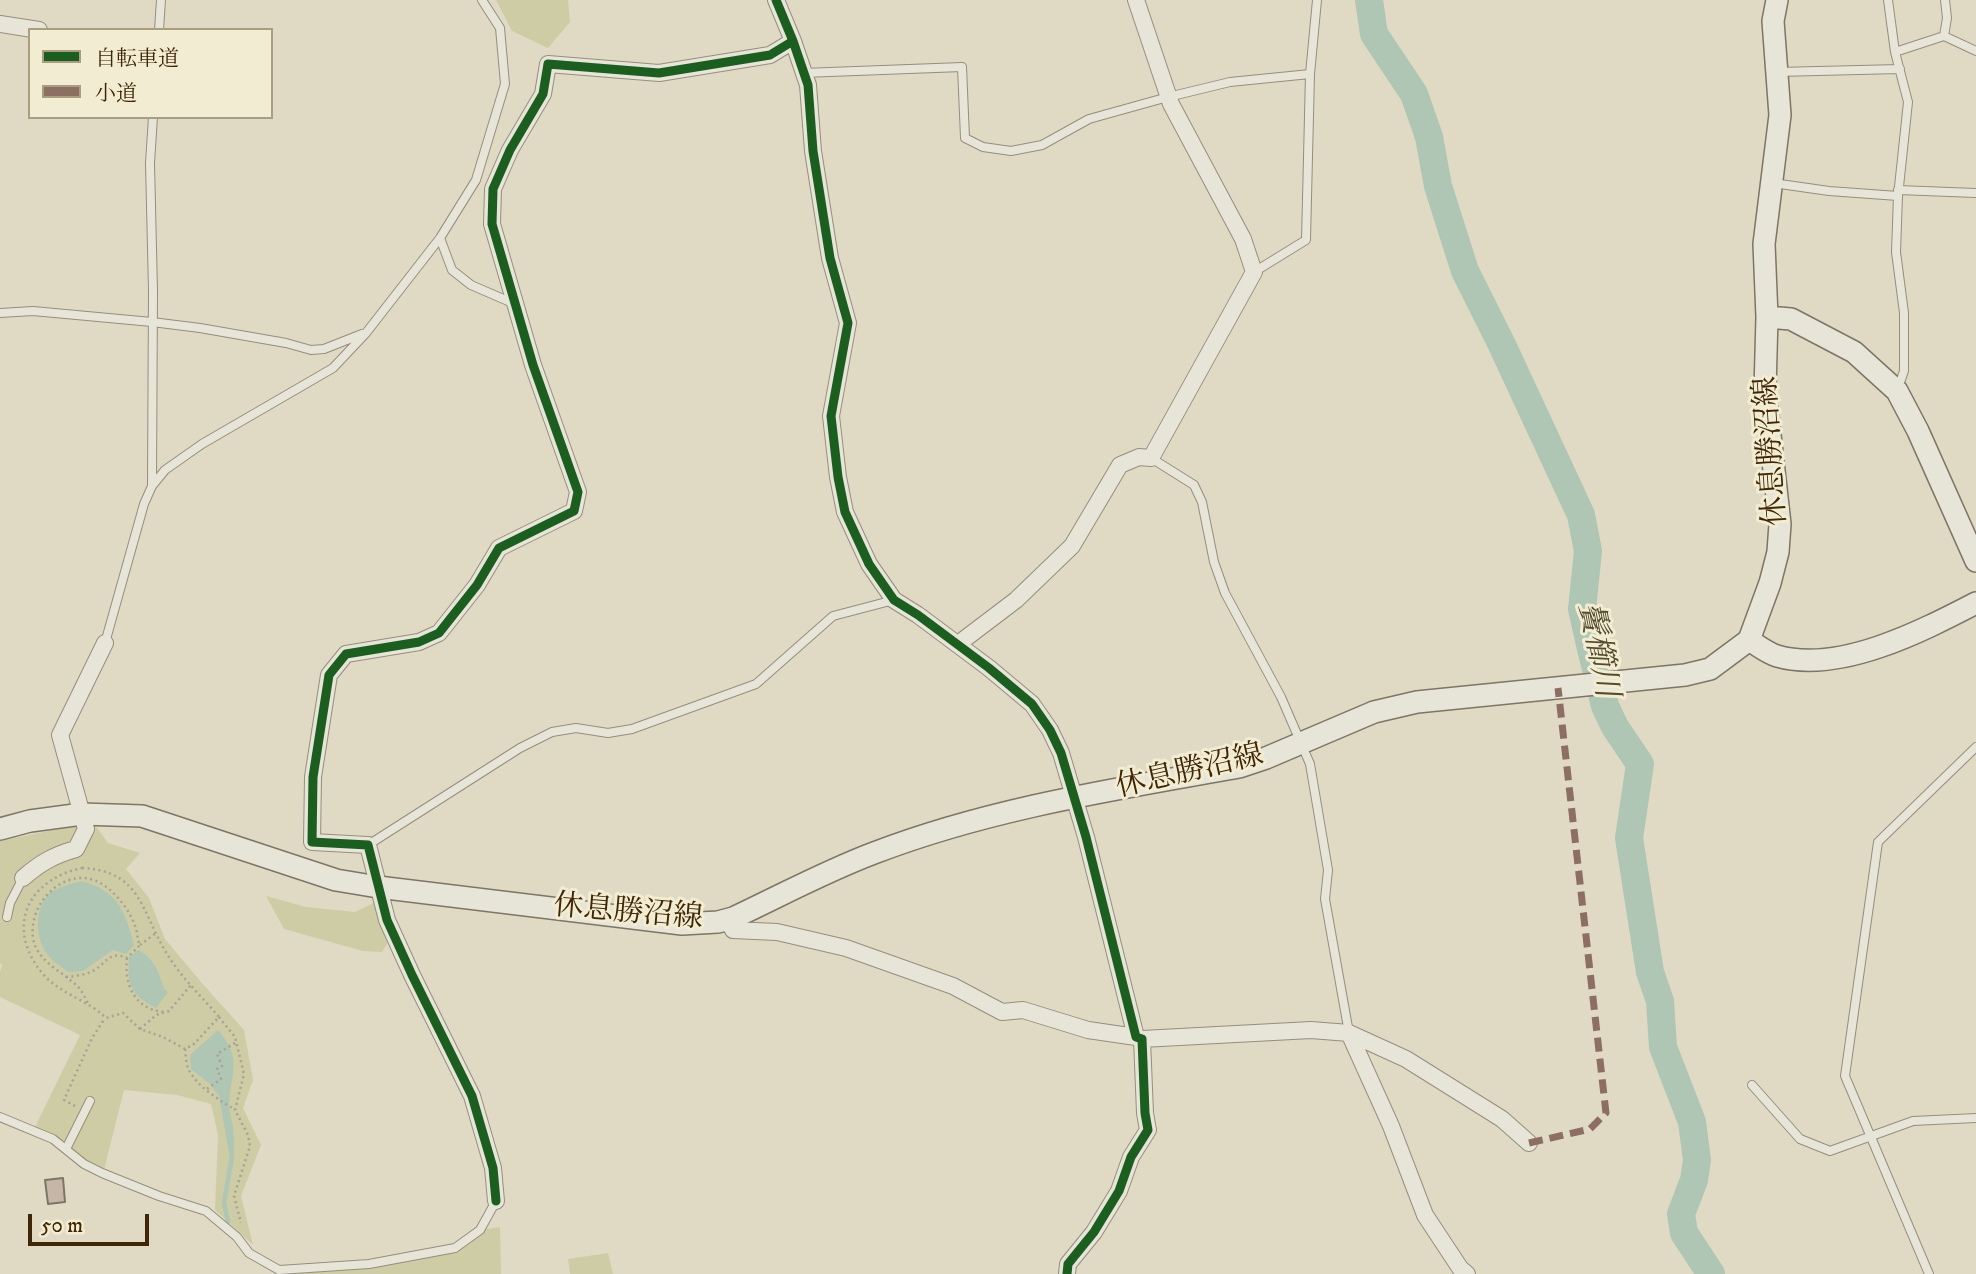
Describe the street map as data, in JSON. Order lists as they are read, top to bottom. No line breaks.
{"streets":{"main road":["休息勝沼線"]},"water":["鬢櫛川"],"legend":["自転車道","小道"],"scale_bar":"50 m"}
